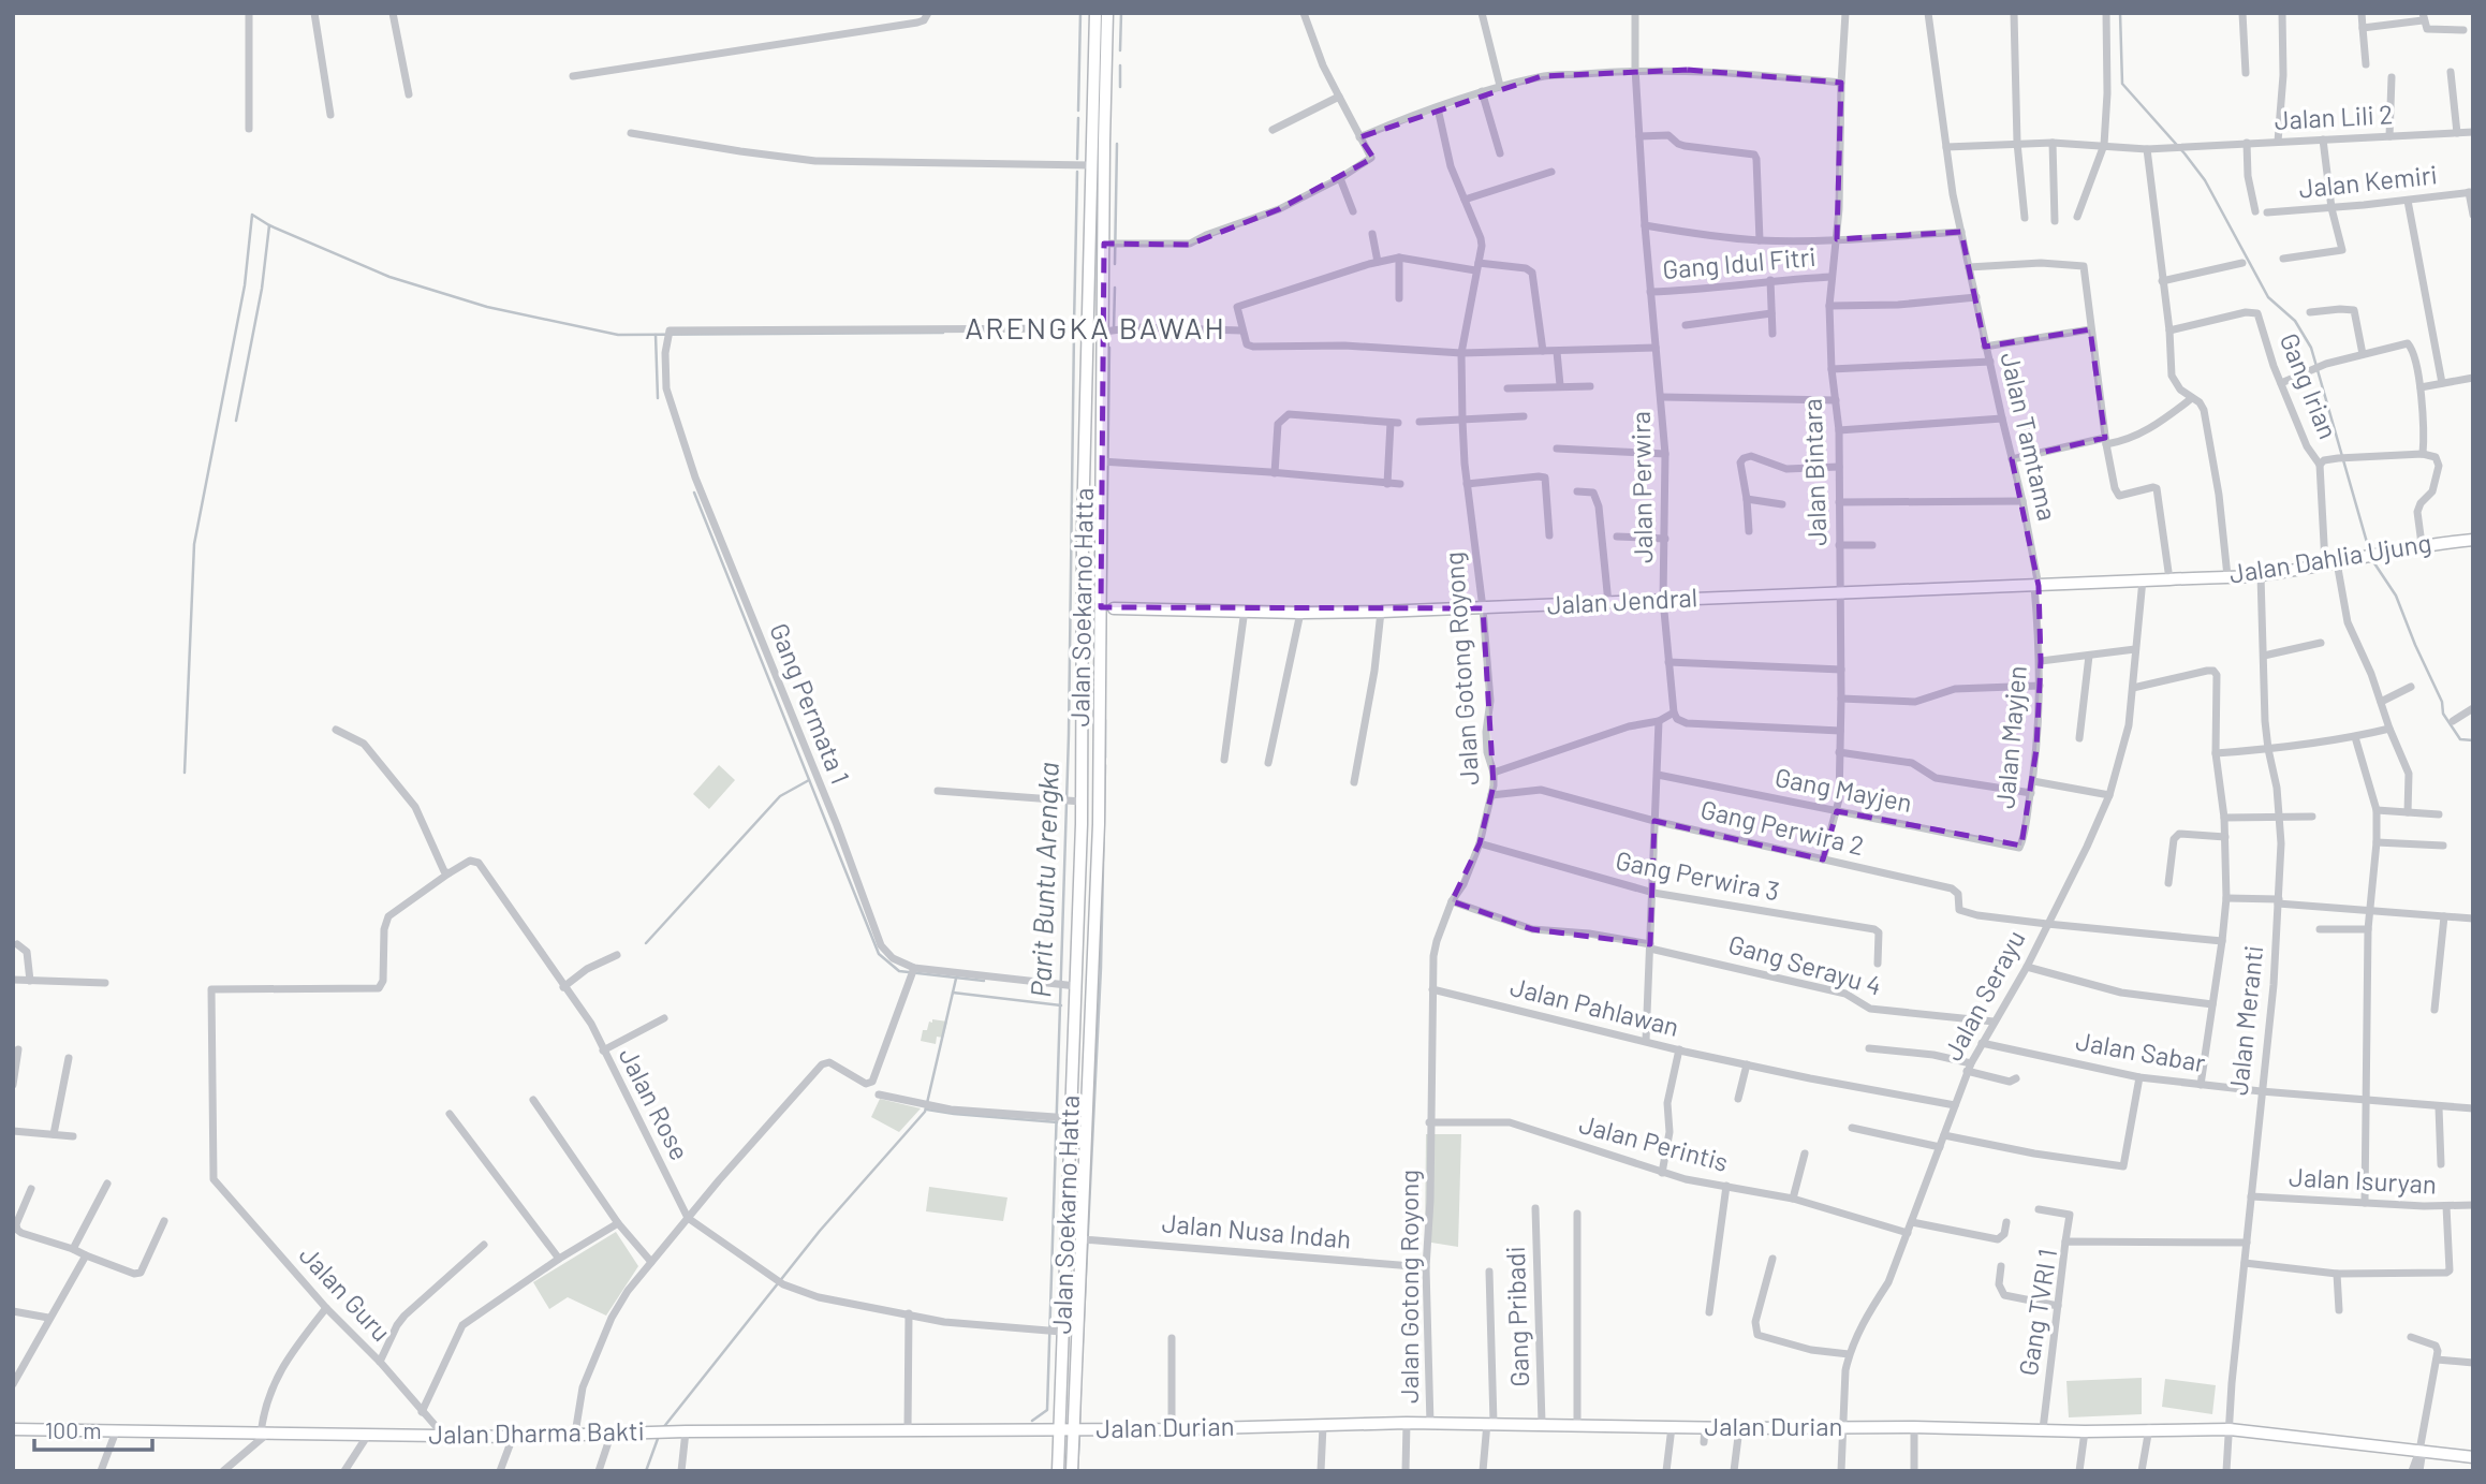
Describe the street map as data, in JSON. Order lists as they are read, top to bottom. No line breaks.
{"streets":{"main road":["Jalan Dahlia Ujung","Jalan Jendral","Jalan Soekarno Hatta","Jalan Durian","Jalan Dharma Bakti"],"street":["Jalan Lili 2","Jalan Kemiri","Gang Idul Fitri","Gang Irian","Jalan Tamtama","Jalan Bintara","Jalan Perwira","Jalan Gotong Royong","Gang Permata 1","Jalan Mayjen","Gang Mayjen","Gang Perwira 2","Gang Perwira 3","Gang Serayu 4","Jalan Serayu","Jalan Pahlawan","Jalan Meranti","Jalan Sabar","Jalan Rose","Jalan Perintis","Jalan Isuryan","Jalan Nusa Indah","Jalan Guru","Gang TVRI 1","Gang Pribadi"]},"crossings":[["Gang Idul Fitri","Jalan Bintara"],["Gang Idul Fitri","Jalan Perwira"],["Gang Irian","Jalan Dahlia Ujung"],["Jalan Tamtama","Jalan Jendral"],["Jalan Tamtama","Jalan Mayjen"],["Jalan Bintara","Jalan Jendral"],["Jalan Bintara","Gang Mayjen"],["Jalan Bintara","Gang Perwira 2"],["Jalan Perwira","Jalan Jendral"],["Jalan Dahlia Ujung","Jalan Jendral"],["Jalan Dahlia Ujung","Jalan Serayu"],["Jalan Dahlia Ujung","Jalan Meranti"],["Jalan Jendral","Jalan Soekarno Hatta"],["Jalan Jendral","Jalan Gotong Royong"],["Jalan Jendral","Jalan Mayjen"],["Jalan Jendral","Jalan Serayu"],["Jalan Soekarno Hatta","Gang Permata 1"],["Jalan Soekarno Hatta","Jalan Rose"],["Jalan Soekarno Hatta","Jalan Nusa Indah"],["Jalan Soekarno Hatta","Jalan Durian"],["Jalan Soekarno Hatta","Jalan Dharma Bakti"],["Jalan Gotong Royong","Gang Perwira 2"],["Jalan Gotong Royong","Gang Perwira 3"],["Jalan Gotong Royong","Gang Serayu 4"],["Jalan Gotong Royong","Jalan Pahlawan"],["Jalan Gotong Royong","Jalan Perintis"],["Jalan Gotong Royong","Jalan Nusa Indah"],["Jalan Gotong Royong","Jalan Durian"],["Jalan Mayjen","Gang Mayjen"],["Gang Perwira 2","Jalan Serayu"],["Gang Serayu 4","Jalan Serayu"],["Jalan Serayu","Jalan Pahlawan"],["Jalan Serayu","Jalan Sabar"],["Jalan Serayu","Jalan Perintis"],["Jalan Serayu","Jalan Durian"],["Jalan Meranti","Jalan Sabar"],["Jalan Meranti","Jalan Isuryan"],["Jalan Meranti","Gang TVRI 1"],["Jalan Meranti","Jalan Durian"],["Jalan Rose","Jalan Guru"],["Jalan Guru","Jalan Dharma Bakti"],["Gang TVRI 1","Jalan Durian"],["Gang Pribadi","Jalan Durian"],["Jalan Durian","Jalan Dharma Bakti"]],"districts":["ARENGKA BAWAH"],"water":["Parit Buntu Arengka"],"scale_bar":"100 m"}
